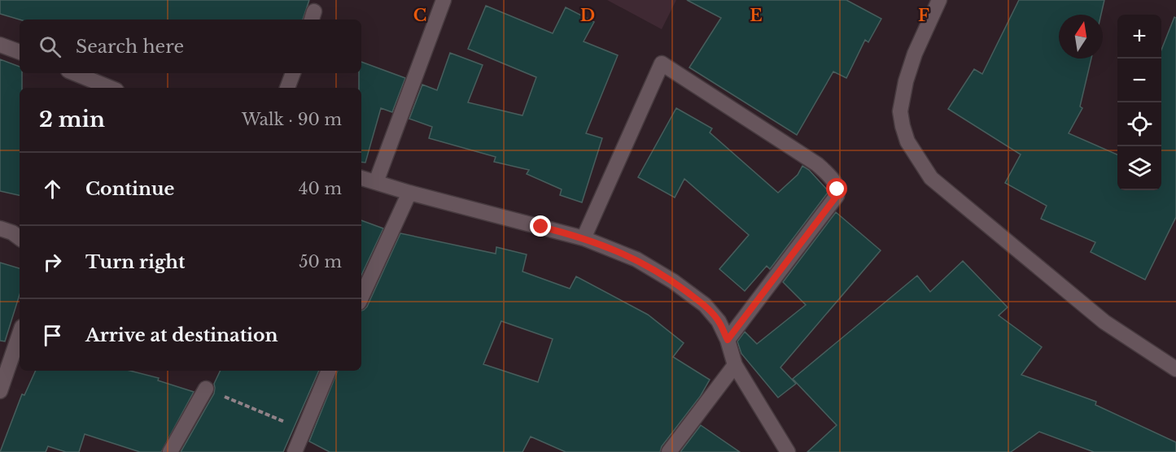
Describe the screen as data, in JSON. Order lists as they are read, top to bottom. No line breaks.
{"north":"top","page":{"map_buttons":["+","−"],"search":"Search here","heading":["2 min","Walk · 90 m"],"list":[["Continue","40 m"],["Turn right","50 m"],"Arrive at destination"]},"grid":{"columns":["C","D","E","F"]}}
